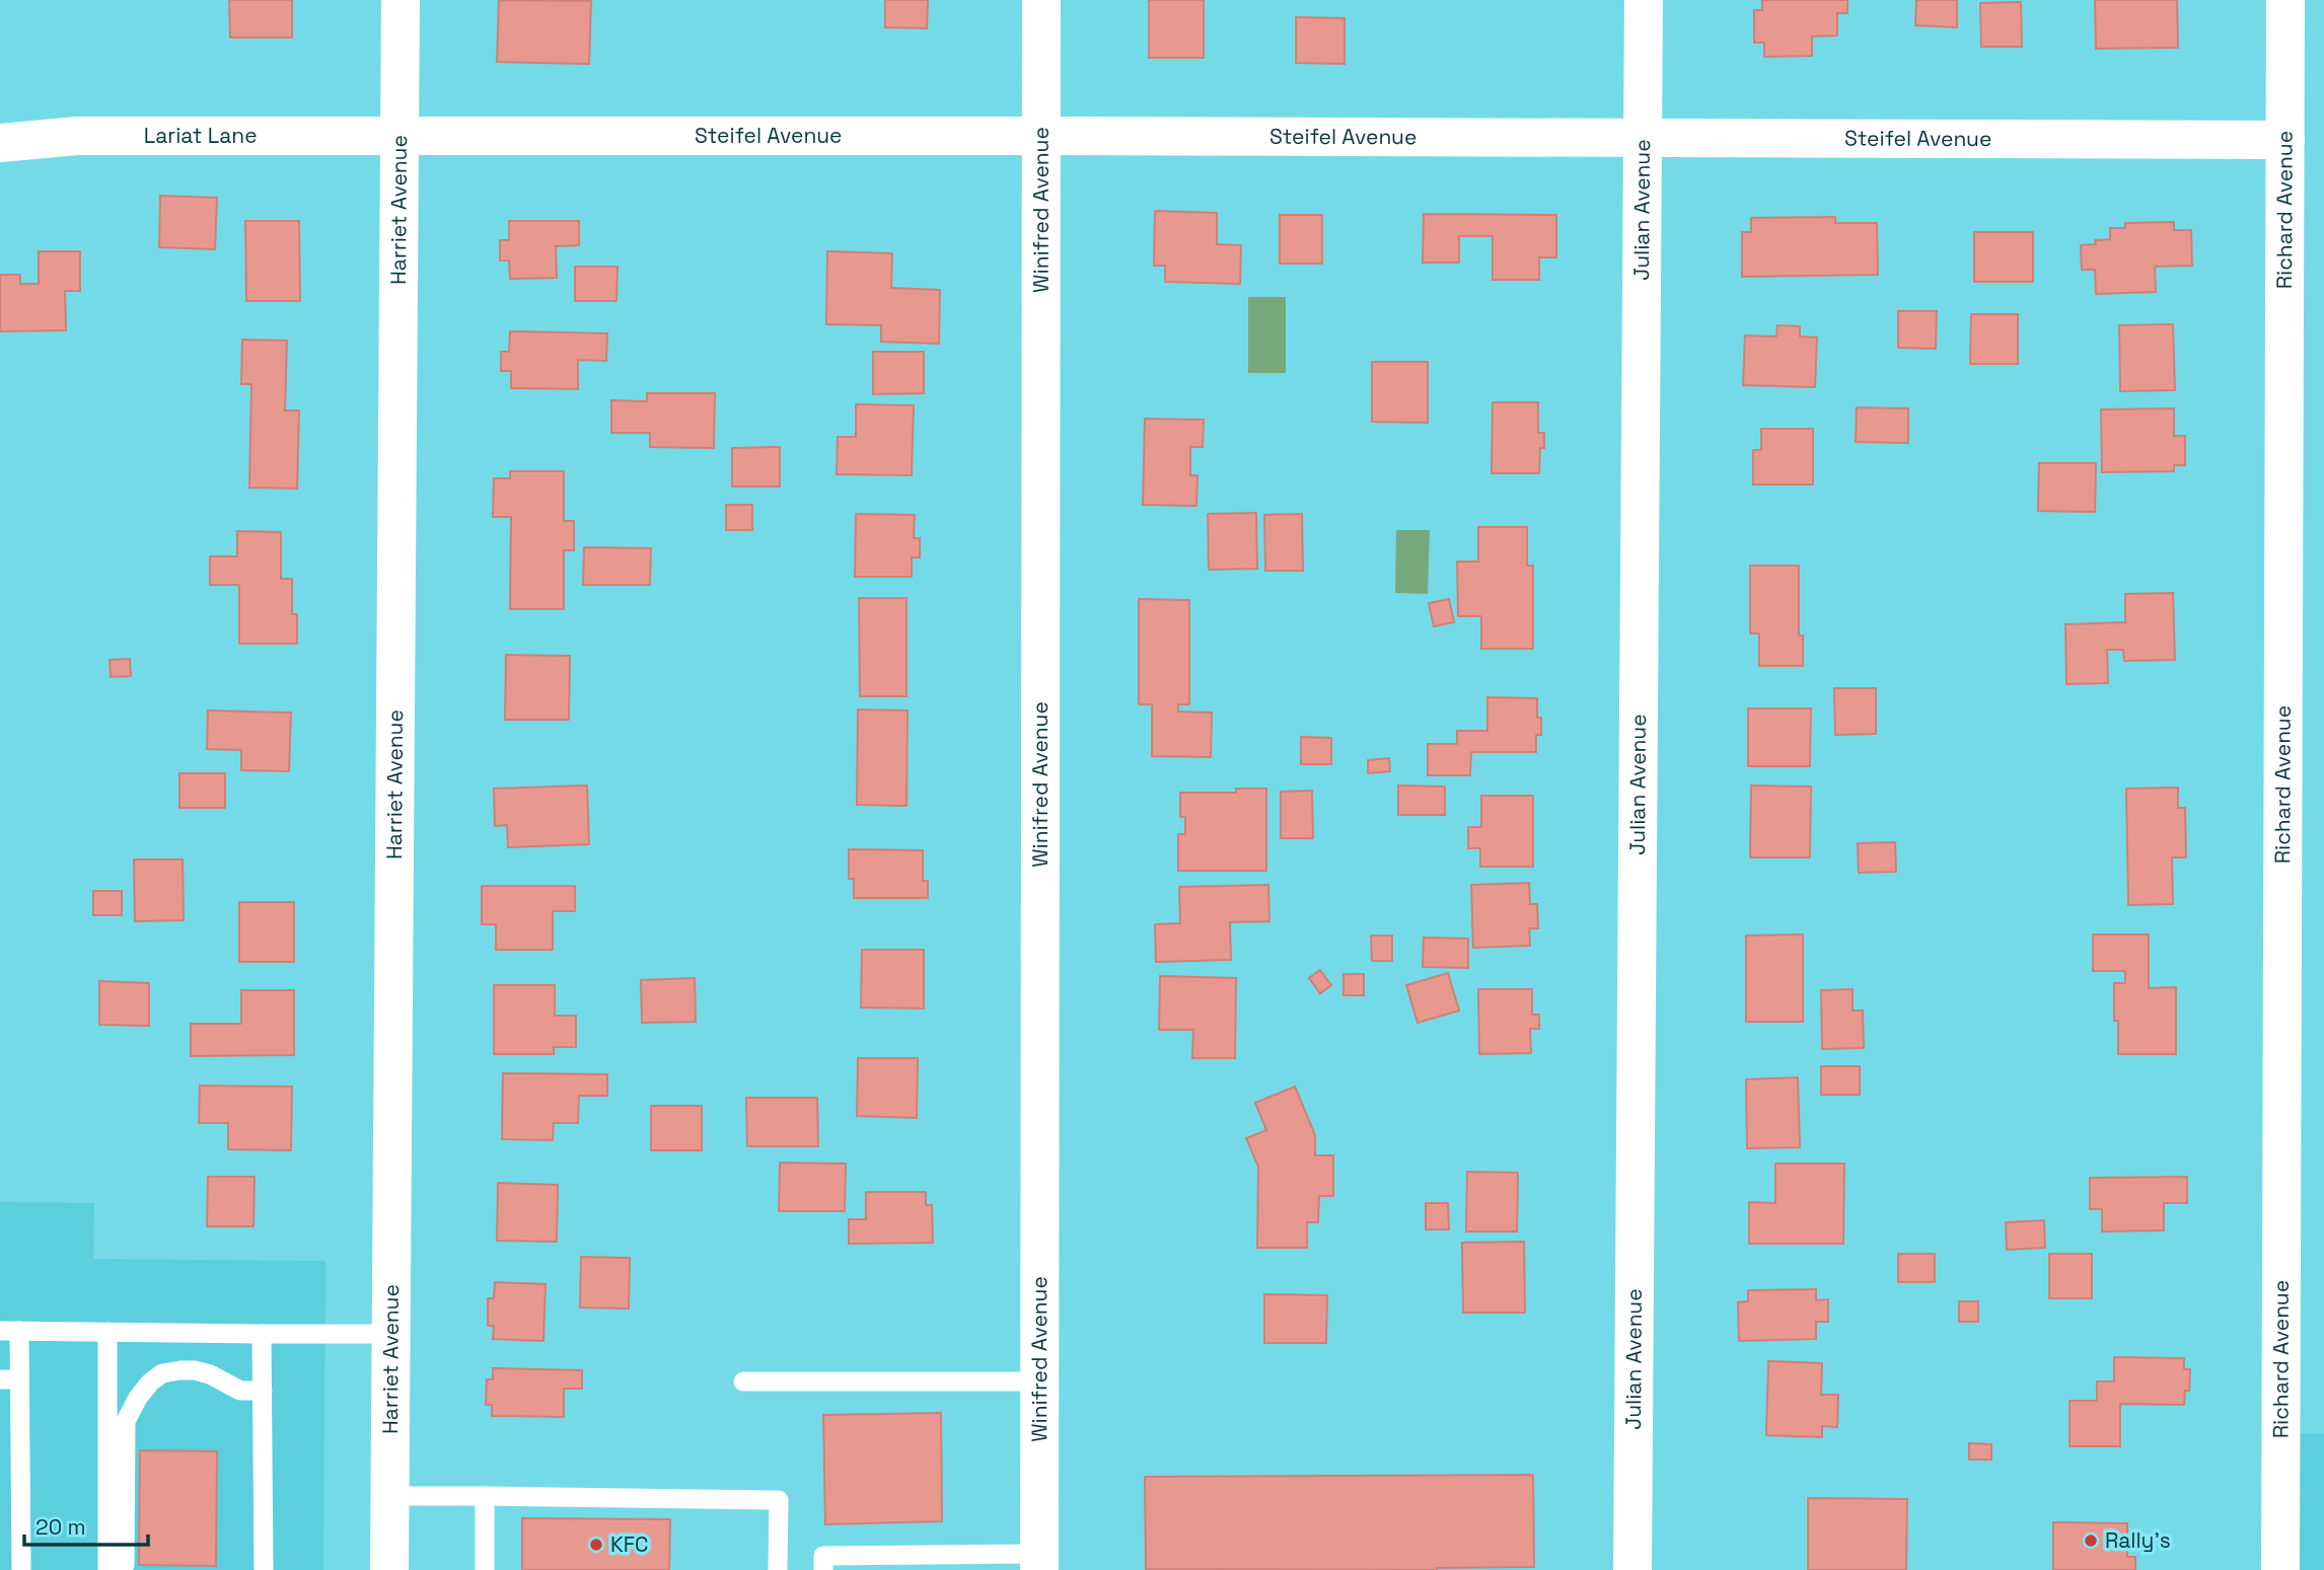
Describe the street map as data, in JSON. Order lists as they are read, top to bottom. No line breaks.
{"streets":{"street":["Lariat Lane","Steifel Avenue","Winifred Avenue","Harriet Avenue","Julian Avenue","Richard Avenue"]},"crossings":[["Lariat Lane","Steifel Avenue"],["Lariat Lane","Harriet Avenue"],["Steifel Avenue","Winifred Avenue"],["Steifel Avenue","Harriet Avenue"],["Steifel Avenue","Julian Avenue"],["Steifel Avenue","Richard Avenue"]],"places":["Rally's","KFC"],"scale_bar":"20 m"}
